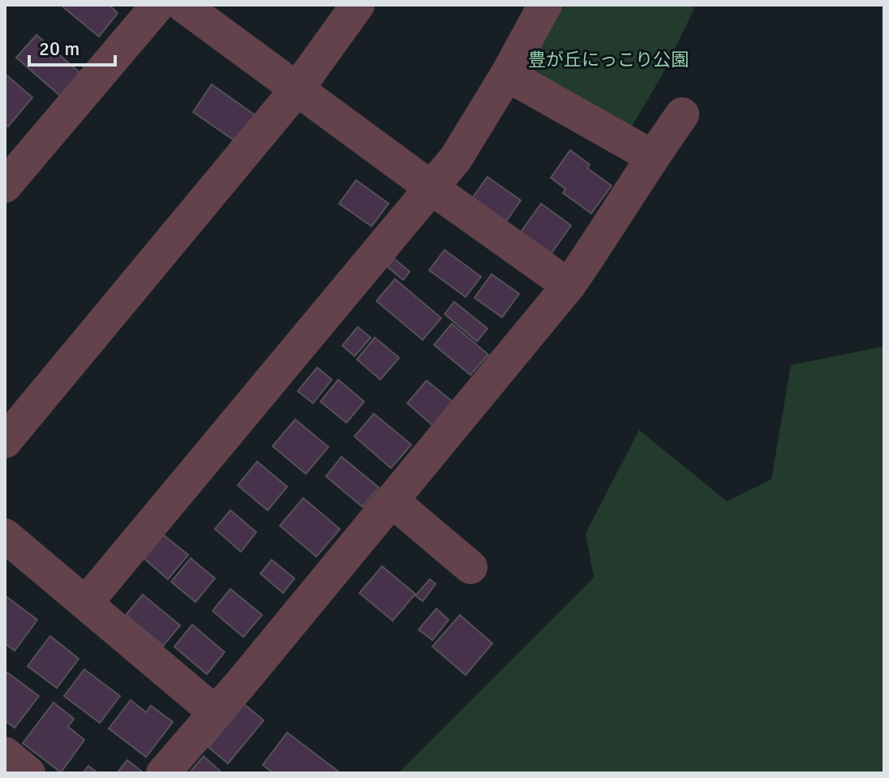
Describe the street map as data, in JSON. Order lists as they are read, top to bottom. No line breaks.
{"parks":["豊が丘にっこり公園"],"scale_bar":"20 m"}
